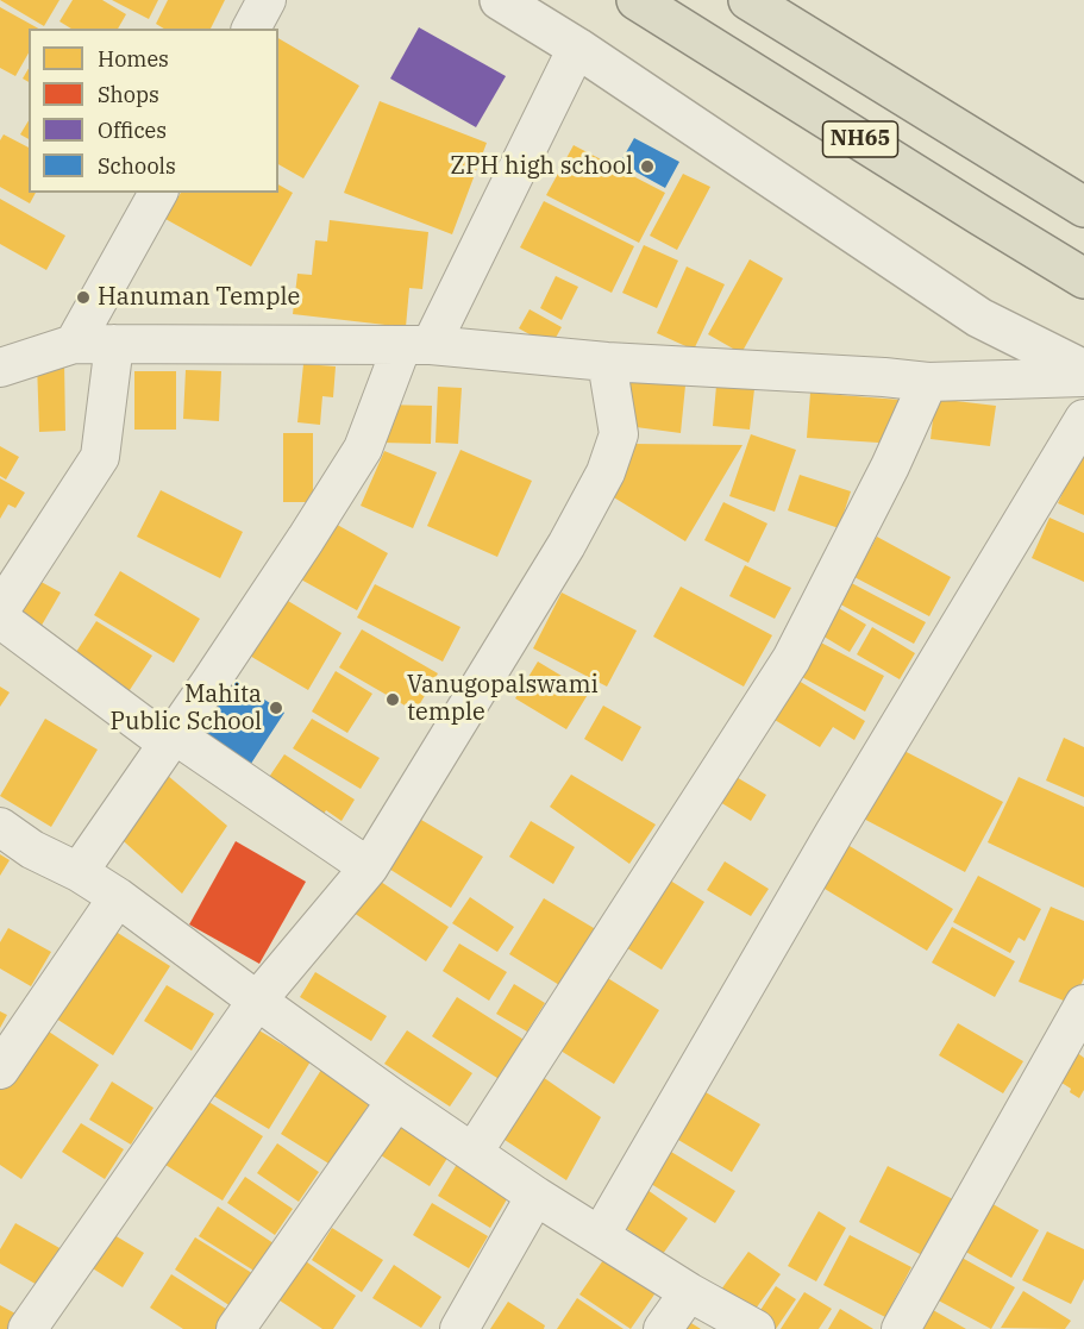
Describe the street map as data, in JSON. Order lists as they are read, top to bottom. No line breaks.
{"streets":{"highway":["NH65"]},"places":["ZPH high school","Hanuman Temple","Vanugopalswami temple","Mahita Public School"],"legend":["Homes","Shops","Offices","Schools"]}
